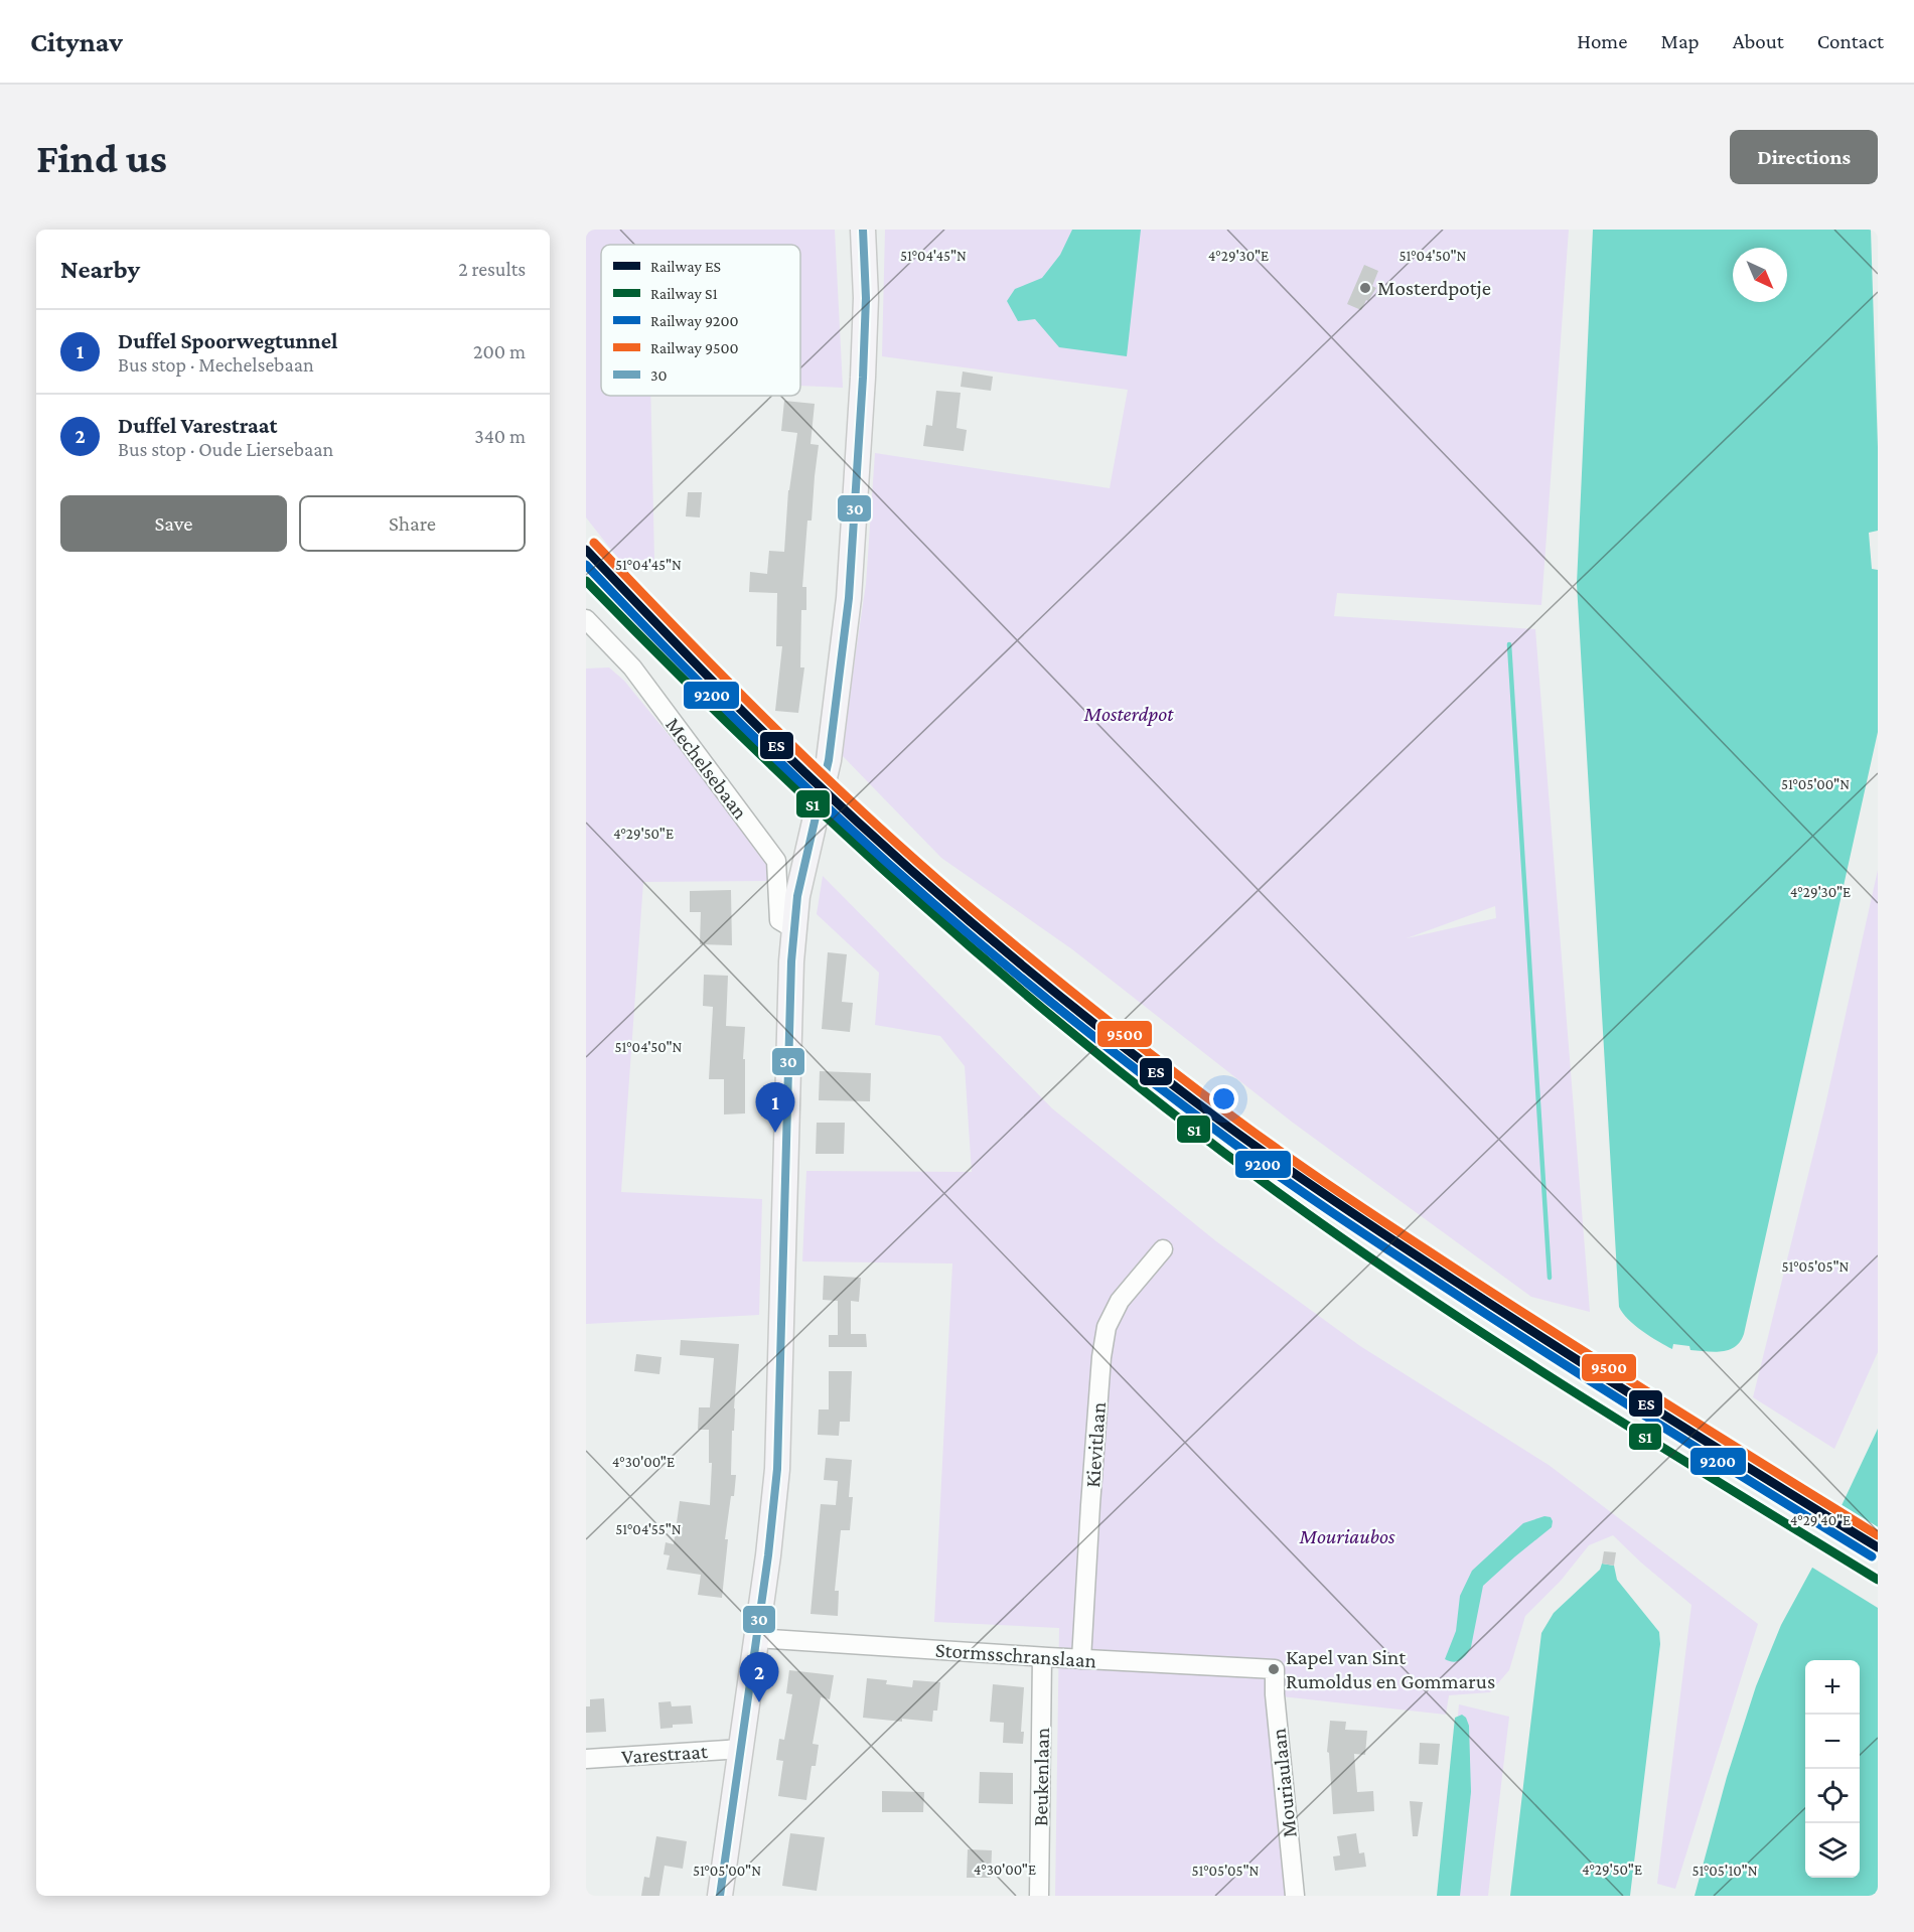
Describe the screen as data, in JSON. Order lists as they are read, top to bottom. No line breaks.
{"streets":{"street":["Mechelsebaan","Kievitlaan","Stormsschranslaan","Varestraat","Beukenlaan","Mouriaulaan"]},"crossings":[["Kievitlaan","Stormsschranslaan"],["Stormsschranslaan","Beukenlaan"],["Stormsschranslaan","Mouriaulaan"]],"parks":["Mosterdpot","Mouriaubos"],"places":["Mosterdpotje","Kapel van Sint Rumoldus en Gommarus"],"lines":["transit line 30","rail line 9500","rail line ES","rail line 9200","rail line S1"],"legend":["Railway ES","Railway S1","Railway 9200","Railway 9500","30"],"north":"bottom right","page":{"header":"Citynav","nav":["Home","Map","About","Contact"],"buttons":["Directions",["Save","Share"]],"title":"Find us","heading":["Nearby","2 results"],"list":[{"mark":"1","name":"Duffel Spoorwegtunnel","note":"Bus stop · Mechelsebaan","value":"200 m"},{"mark":"2","name":"Duffel Varestraat","note":"Bus stop · Oude Liersebaan","value":"340 m"}],"pins":["1","2"],"map_buttons":["+","−"]},"coordinates":["51°04'45\"N","51°04'50\"N","4°29'30\"E","51°05'00\"N","4°29'50\"E","51°05'05\"N","4°30'00\"E","4°29'40\"E","51°04'55\"N","51°05'10\"N"]}
